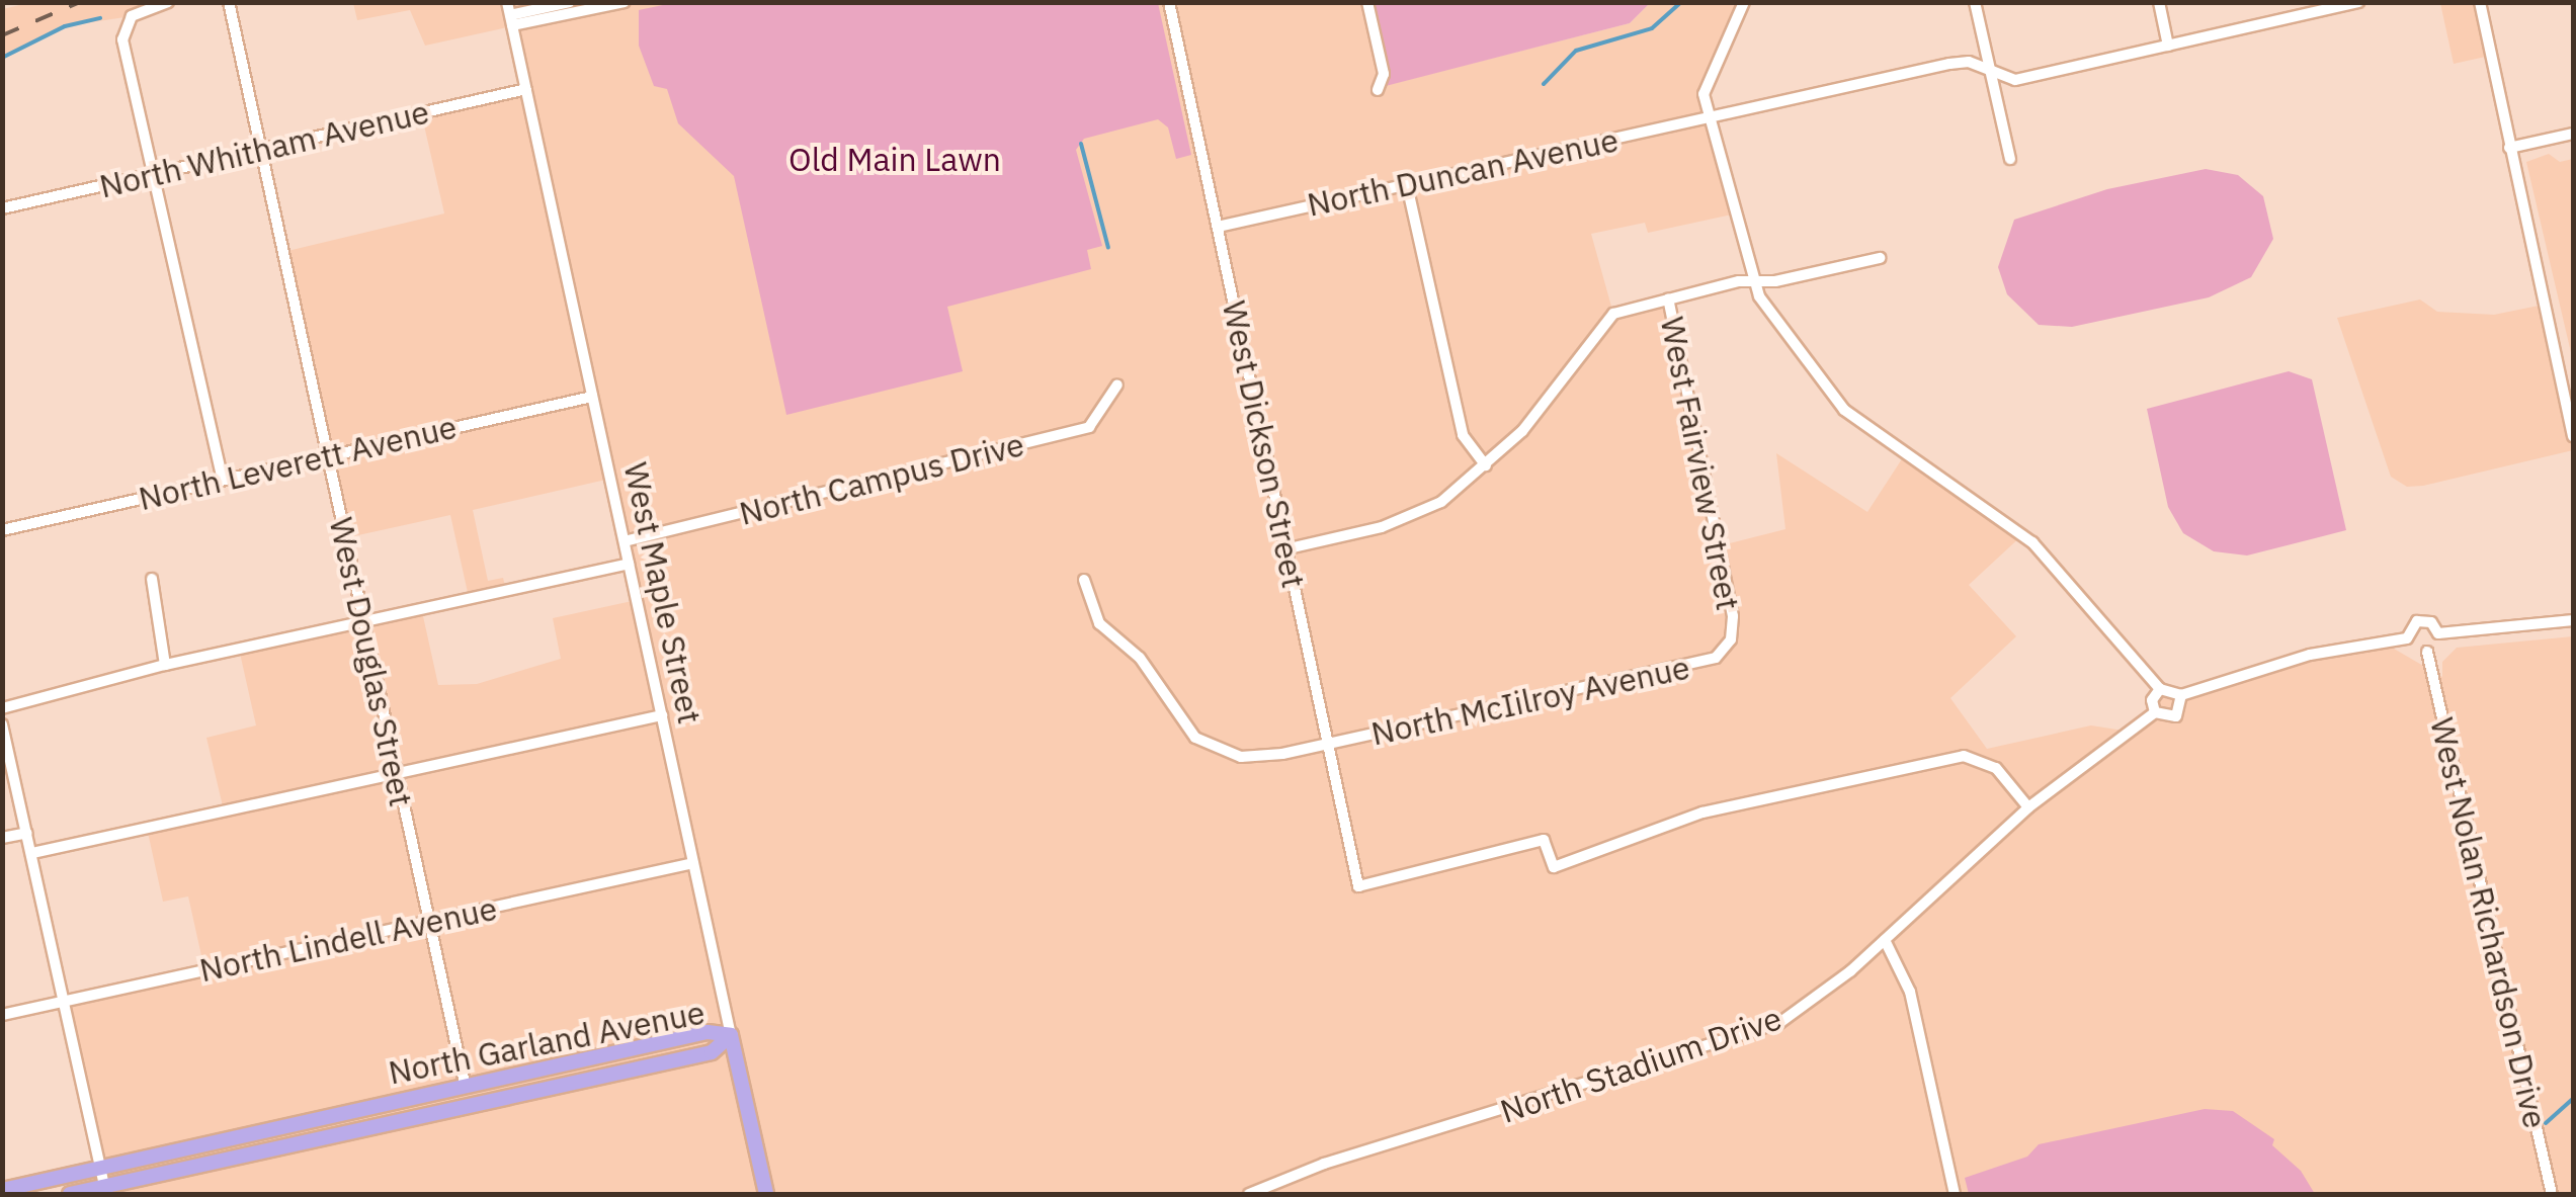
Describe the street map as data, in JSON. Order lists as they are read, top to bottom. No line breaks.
{"streets":{"main road":["West Maple Street","North Garland Avenue"],"street":["North Whitham Avenue","North Duncan Avenue","West Dickson Street","North Leverett Avenue","West Fairview Street","North Campus Drive","West Douglas Street","North McIilroy Avenue","West Nolan Richardson Drive","North Lindell Avenue","North Stadium Drive"]},"crossings":[["North Whitham Avenue","West Maple Street"],["North Whitham Avenue","West Douglas Street"],["North Duncan Avenue","West Dickson Street"],["West Dickson Street","North McIilroy Avenue"],["West Dickson Street","North Stadium Drive"],["North Leverett Avenue","West Maple Street"],["North Leverett Avenue","West Douglas Street"],["West Fairview Street","North McIilroy Avenue"],["North Campus Drive","West Maple Street"],["West Maple Street","North Lindell Avenue"],["West Maple Street","North Garland Avenue"],["West Douglas Street","North Lindell Avenue"],["West Douglas Street","North Garland Avenue"]],"parks":["Old Main Lawn"]}
